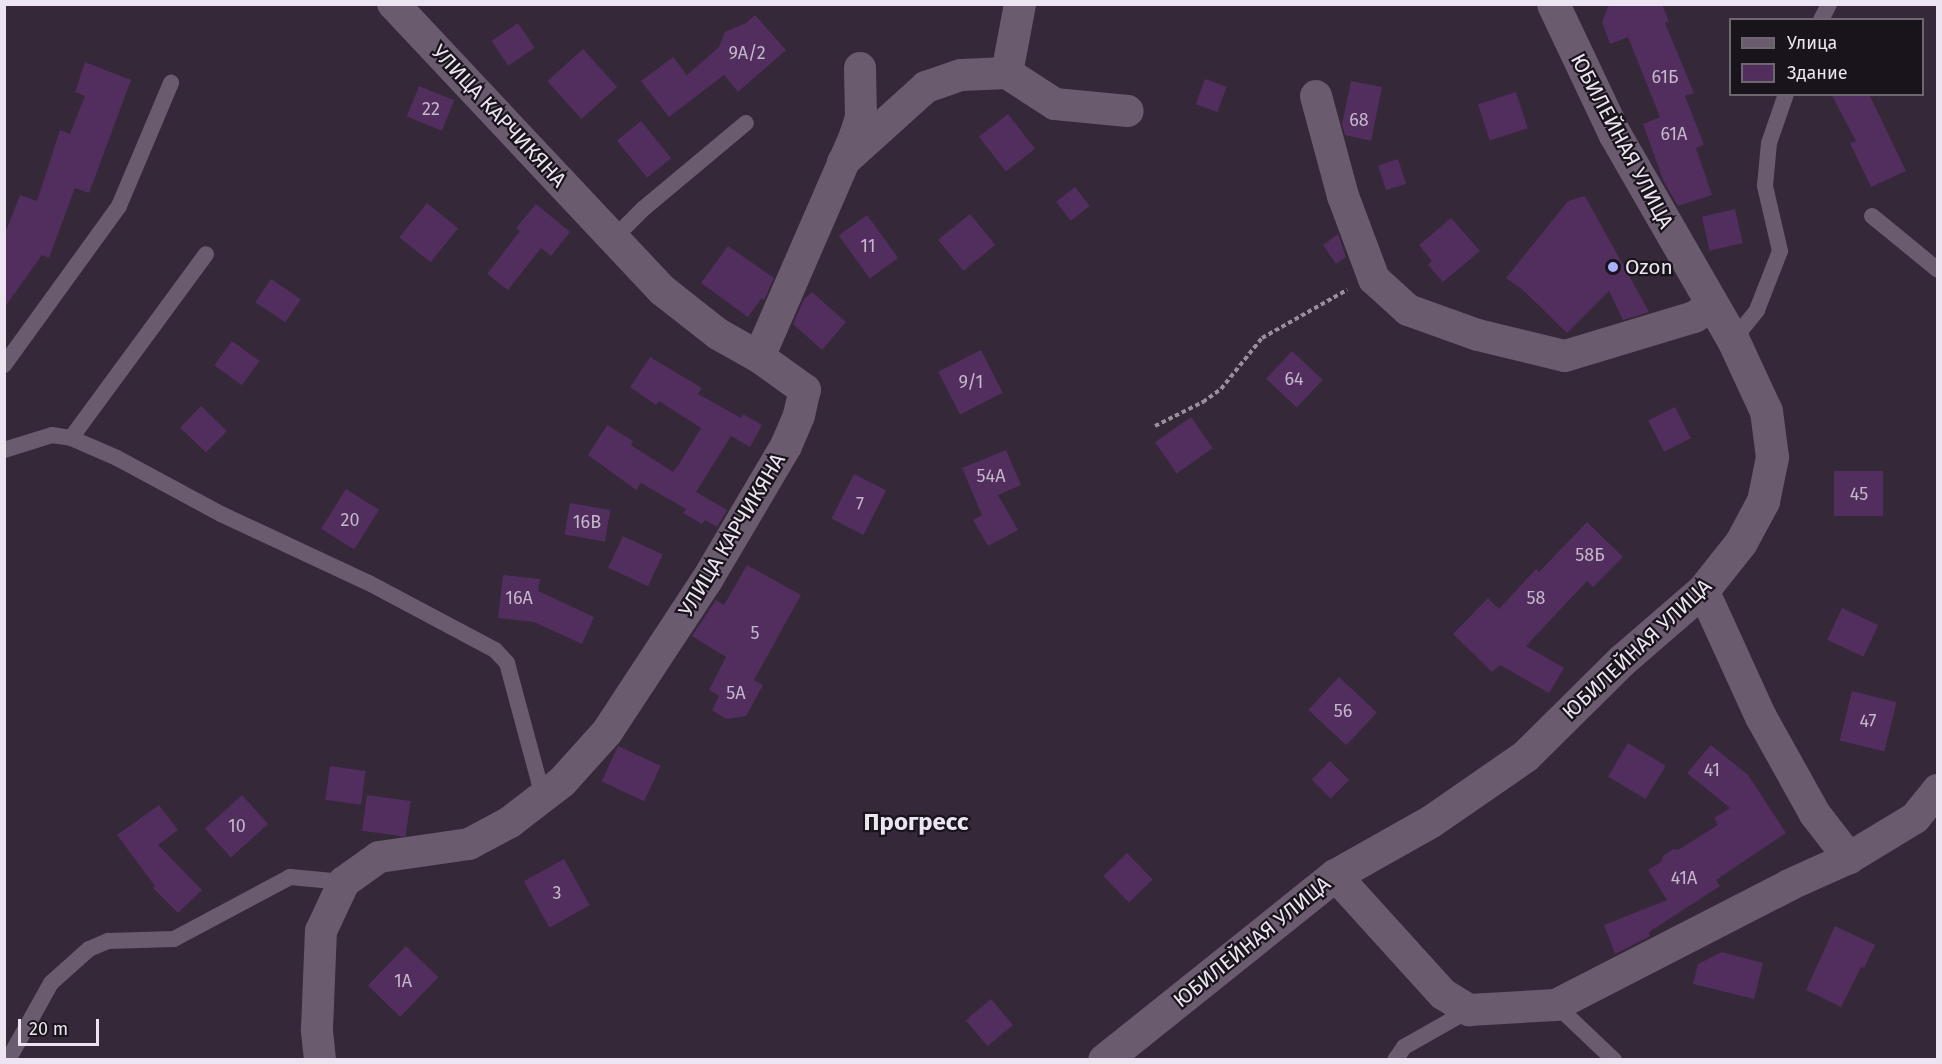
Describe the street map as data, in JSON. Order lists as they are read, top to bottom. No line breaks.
{"streets":{"street":["УЛИЦА КАРЧИКЯНА","ЮБИЛЕЙНАЯ УЛИЦА"]},"districts":["Прогресс"],"places":["Ozon"],"house_numbers":["9А/2","61Б","22","68","61А","11","64","9/1","54А","45","7","20","16В","58Б","16А","58","5","5А","56","47","41","10","41А","3","1А"],"legend":["Улица","Здание"],"scale_bar":"20 m"}
